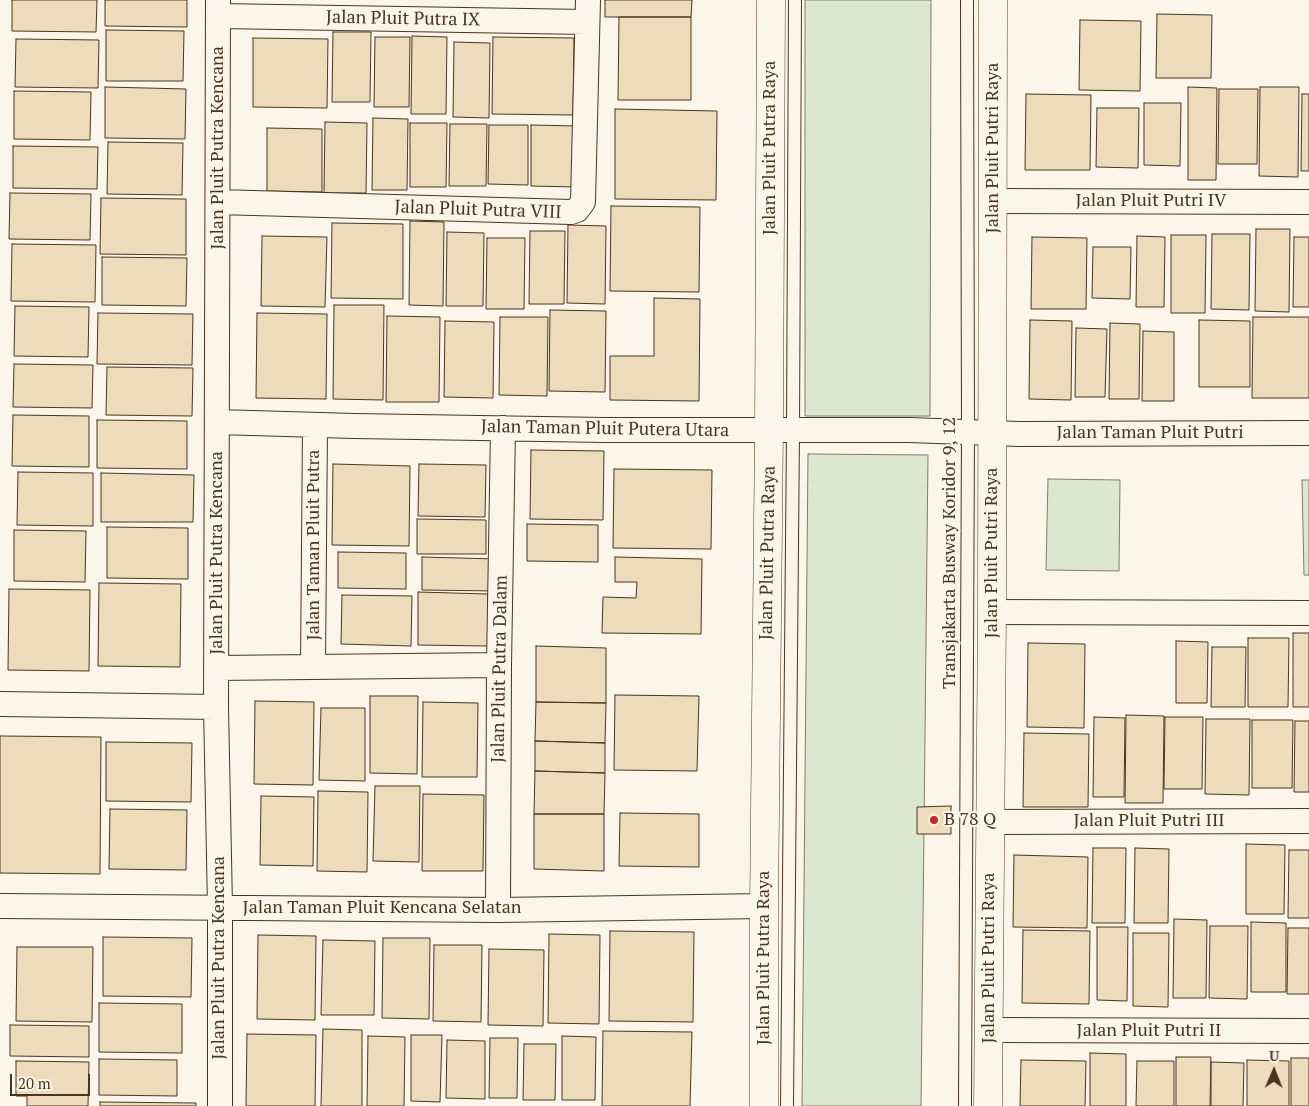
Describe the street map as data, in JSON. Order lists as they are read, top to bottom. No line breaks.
{"streets":{"street":["Jalan Pluit Putra IX","Jalan Pluit Putra Kencana","Jalan Pluit Putra Raya","Jalan Pluit Putri Raya","Jalan Pluit Putri IV","Jalan Pluit Putra VIII","Jalan Taman Pluit Putera Utara","Jalan Taman Pluit Putri","Jalan Taman Pluit Putra","Jalan Pluit Putra Dalam","Jalan Pluit Putri III","Jalan Taman Pluit Kencana Selatan","Jalan Pluit Putri II"],"lane":["Transjakarta Busway Koridor 9, 12"]},"crossings":[["Jalan Pluit Putra IX","Jalan Pluit Putra Kencana"],["Jalan Pluit Putra IX","Jalan Pluit Putra VIII"],["Jalan Pluit Putra Kencana","Jalan Pluit Putra VIII"],["Jalan Pluit Putra Kencana","Jalan Taman Pluit Putera Utara"],["Jalan Pluit Putra Kencana","Jalan Taman Pluit Kencana Selatan"],["Jalan Pluit Putra Raya","Jalan Taman Pluit Putera Utara"],["Jalan Pluit Putra Raya","Jalan Taman Pluit Kencana Selatan"],["Jalan Pluit Putri Raya","Jalan Pluit Putri IV"],["Jalan Pluit Putri Raya","Jalan Taman Pluit Putera Utara"],["Jalan Pluit Putri Raya","Jalan Taman Pluit Putri"],["Jalan Pluit Putri Raya","Transjakarta Busway Koridor 9, 12"],["Jalan Pluit Putri Raya","Jalan Pluit Putri III"],["Jalan Pluit Putri Raya","Jalan Pluit Putri II"],["Jalan Taman Pluit Putera Utara","Jalan Taman Pluit Putri"],["Jalan Taman Pluit Putera Utara","Jalan Taman Pluit Putra"],["Jalan Taman Pluit Putera Utara","Transjakarta Busway Koridor 9, 12"],["Jalan Taman Pluit Putera Utara","Jalan Pluit Putra Dalam"],["Jalan Taman Pluit Putri","Transjakarta Busway Koridor 9, 12"],["Jalan Pluit Putra Dalam","Jalan Taman Pluit Kencana Selatan"]],"places":["B 78 Q"],"scale_bar":"20 m","north":"top"}
